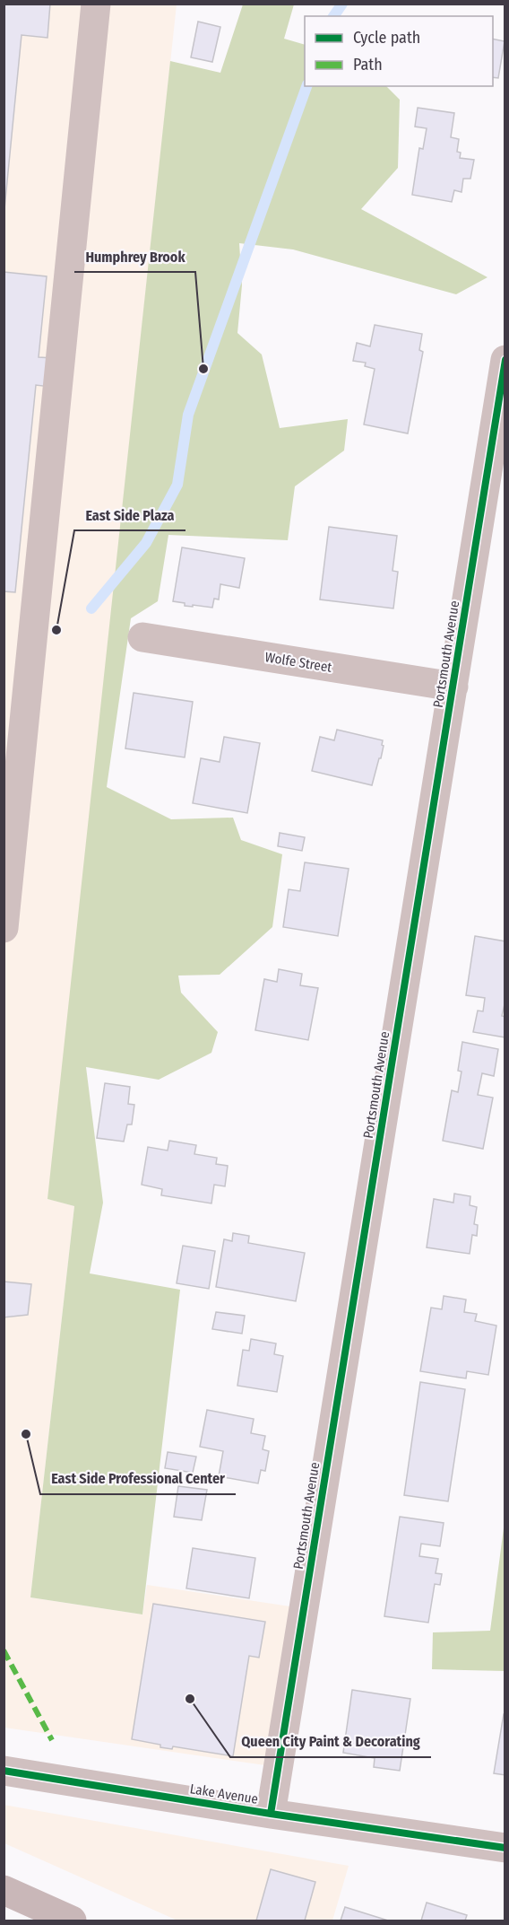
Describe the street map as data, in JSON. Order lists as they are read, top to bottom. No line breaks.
{"streets":{"street":["Portsmouth Avenue","Wolfe Street","Lake Avenue"]},"crossings":[["Portsmouth Avenue","Wolfe Street"],["Portsmouth Avenue","Lake Avenue"]],"places":["Humphrey Brook","East Side Plaza","East Side Professional Center","Queen City Paint & Decorating"],"legend":["Cycle path","Path"]}
